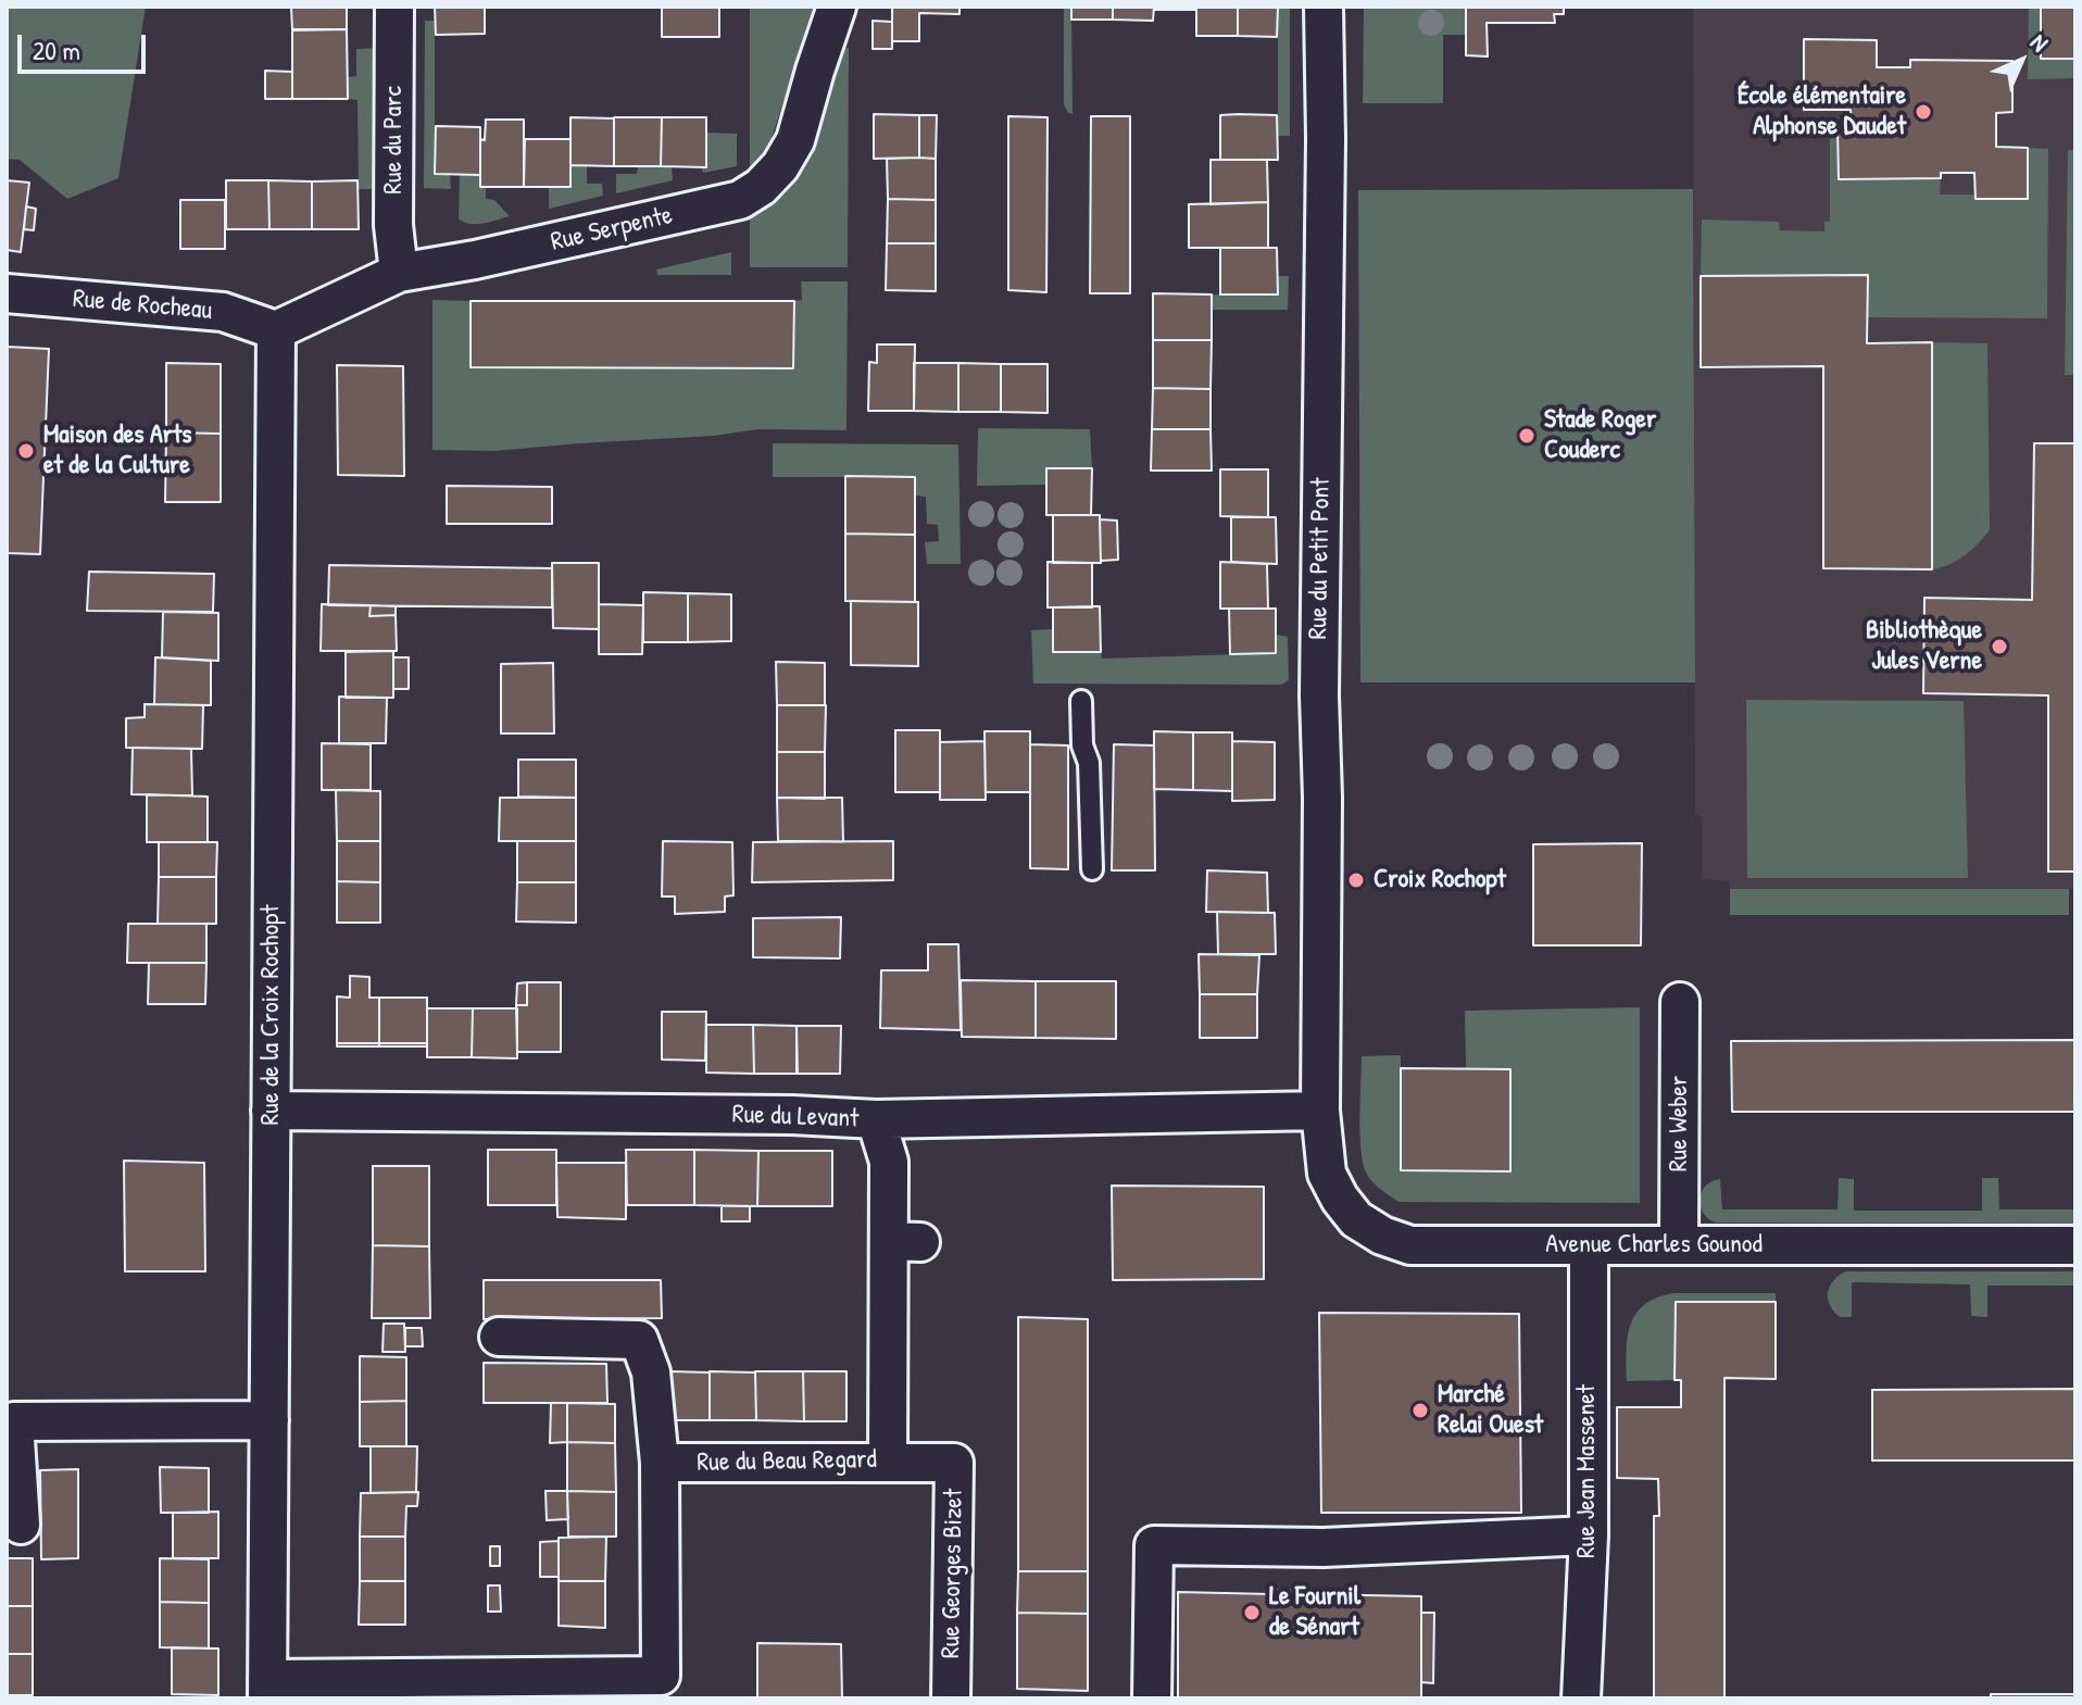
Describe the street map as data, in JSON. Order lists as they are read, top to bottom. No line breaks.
{"streets":{"street":["Rue du Parc","Rue Serpente","Rue de Rocheau","Rue du Petit Pont","Rue de la Croix Rochopt","Rue du Levant","Rue Weber","Avenue Charles Gounod","Rue du Beau Regard","Rue Jean Massenet","Rue Georges Bizet"]},"crossings":[["Rue du Parc","Rue Serpente"],["Rue Serpente","Rue de Rocheau"],["Rue Serpente","Rue de la Croix Rochopt"],["Rue de Rocheau","Rue de la Croix Rochopt"],["Rue du Petit Pont","Rue du Levant"],["Rue du Petit Pont","Avenue Charles Gounod"],["Rue de la Croix Rochopt","Rue du Levant"],["Rue de la Croix Rochopt","Rue du Beau Regard"],["Rue du Levant","Avenue Charles Gounod"],["Rue du Levant","Rue du Beau Regard"],["Rue Weber","Avenue Charles Gounod"],["Avenue Charles Gounod","Rue Jean Massenet"],["Rue du Beau Regard","Rue Georges Bizet"]],"places":["École élémentaire Alphonse Daudet","Stade Roger Couderc","Maison des Arts et de la Culture","Bibliothèque Jules Verne","Croix Rochopt","Marché Relai Ouest","Le Fournil de Sénart"],"scale_bar":"20 m","north":"top right"}
